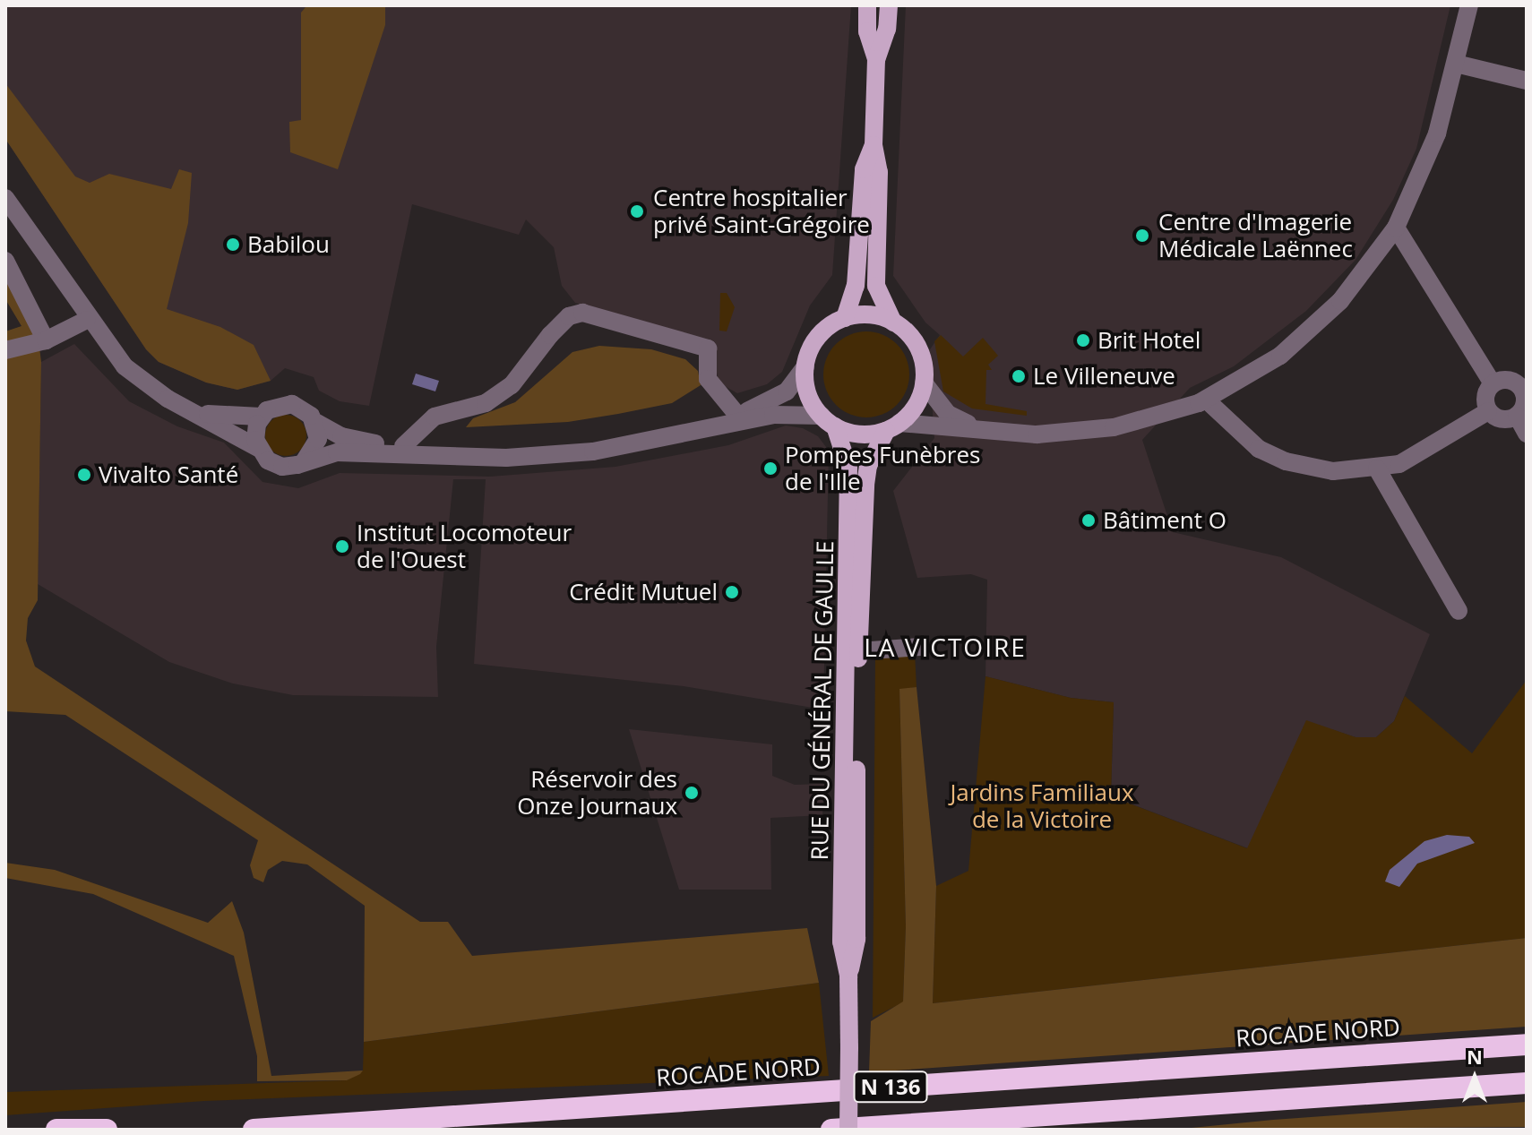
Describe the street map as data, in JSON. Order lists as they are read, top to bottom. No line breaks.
{"streets":{"highway":["ROCADE NORD","N 136"],"main road":["RUE DU GÉNÉRAL DE GAULLE"]},"districts":["LA VICTOIRE"],"parks":["Jardins Familiaux de la Victoire"],"places":["Centre hospitalier privé Saint-Grégoire","Centre d'Imagerie Médicale Laënnec","Babilou","Brit Hotel","Le Villeneuve","Pompes Funèbres de l'Ille","Vivalto Santé","Bâtiment O","Institut Locomoteur de l'Ouest","Crédit Mutuel","Réservoir des Onze Journaux"],"north":"top"}
